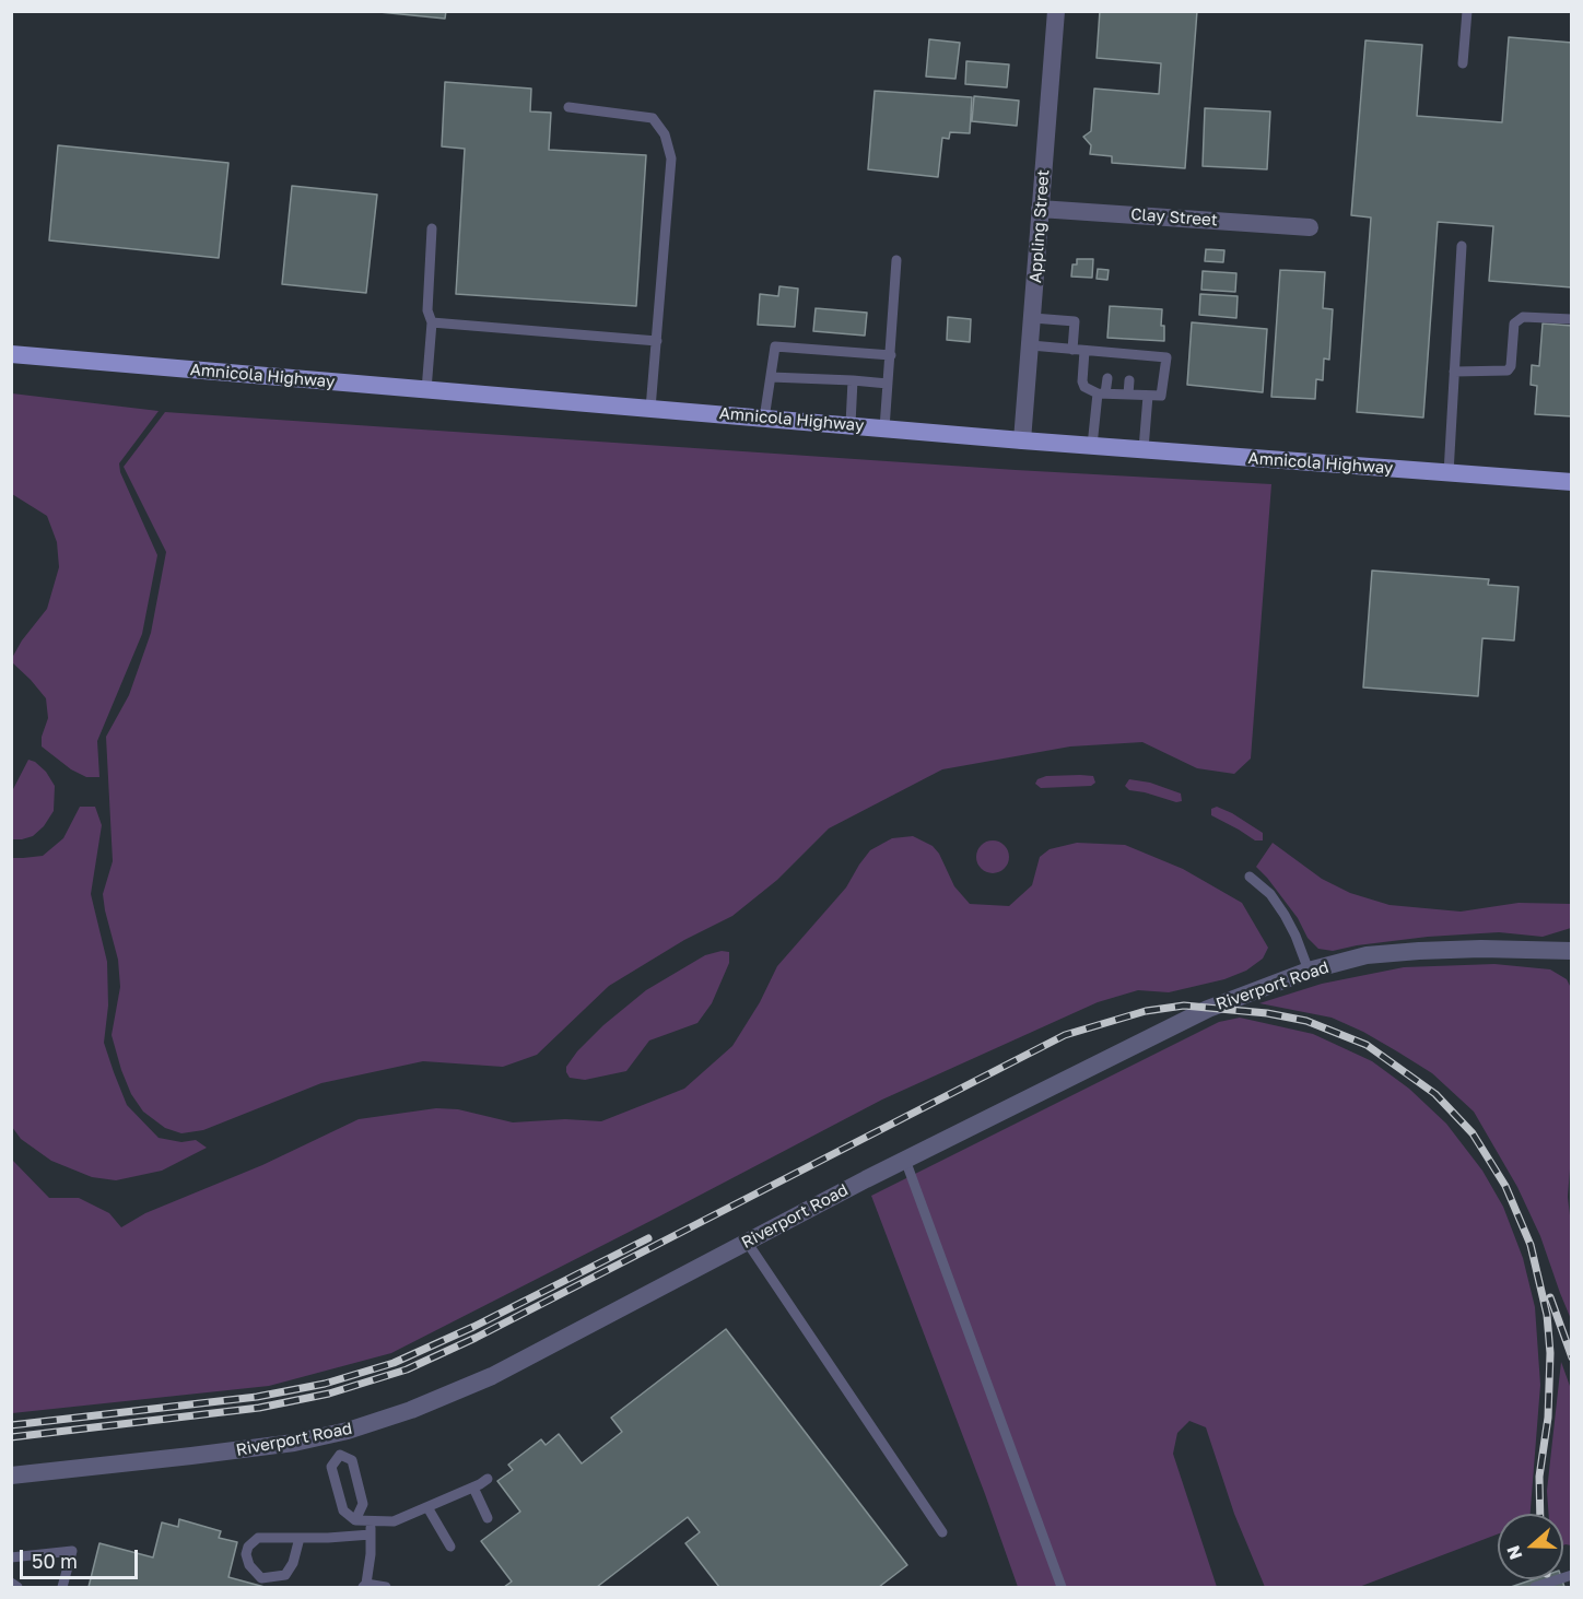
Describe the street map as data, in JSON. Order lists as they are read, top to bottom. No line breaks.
{"streets":{"main road":["Amnicola Highway"],"street":["Clay Street","Appling Street","Riverport Road"]},"crossings":[["Clay Street","Appling Street"],["Appling Street","Amnicola Highway"]],"scale_bar":"50 m","north":"left"}
